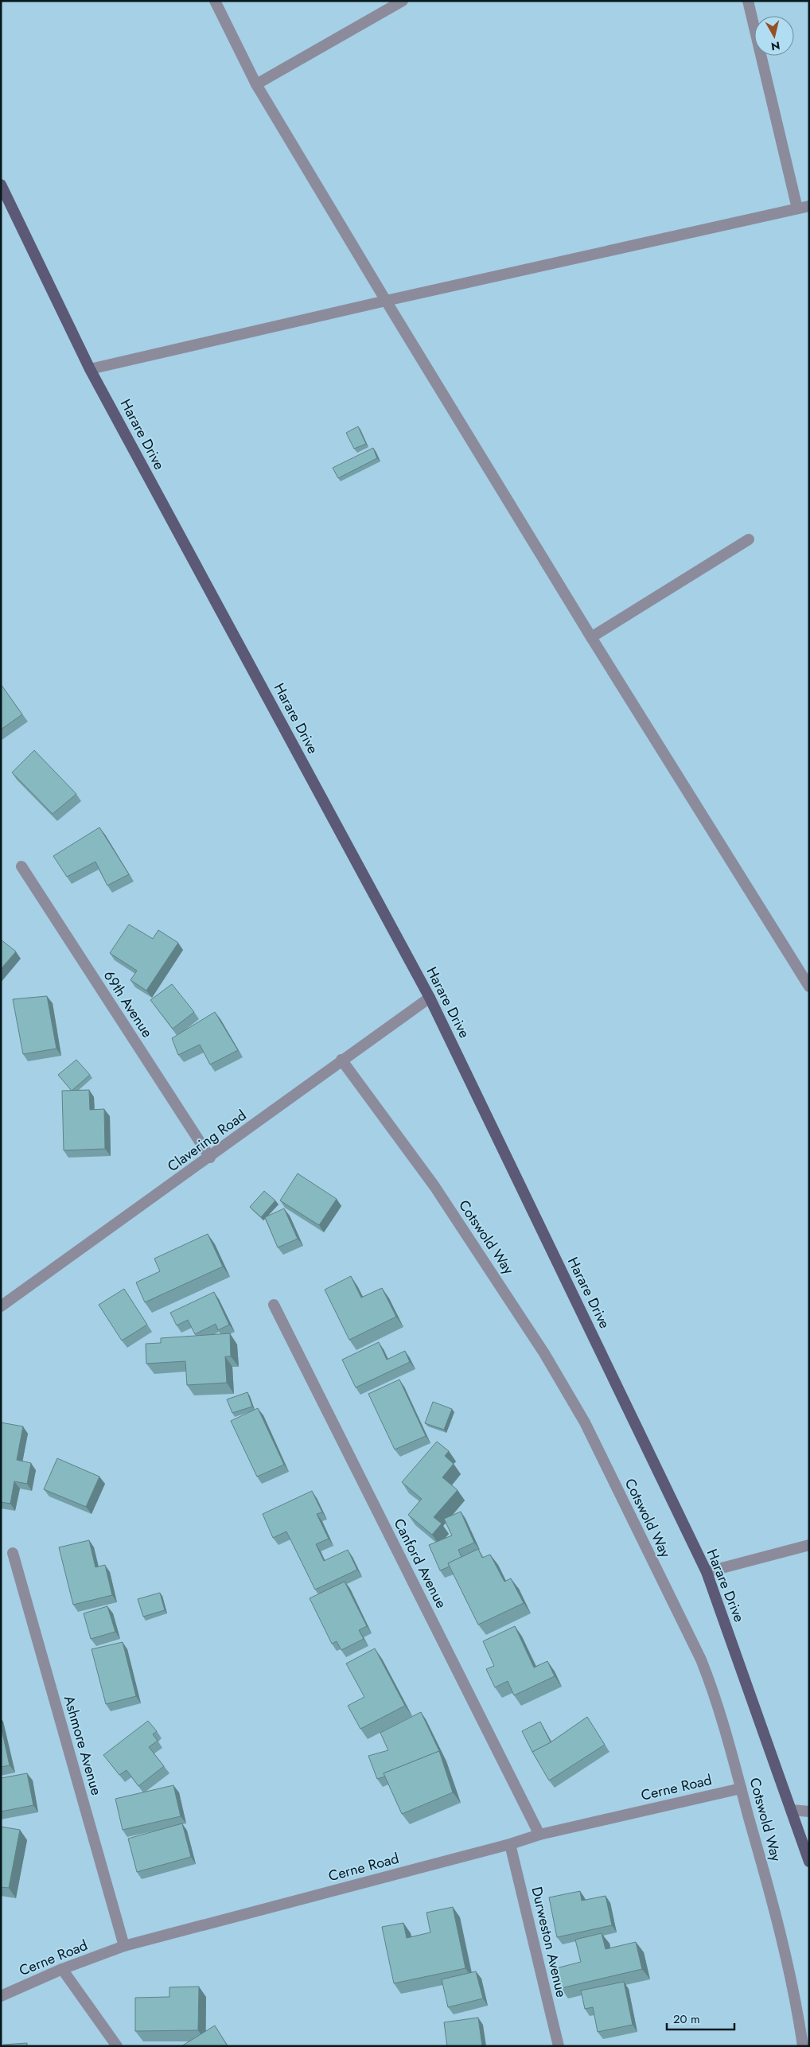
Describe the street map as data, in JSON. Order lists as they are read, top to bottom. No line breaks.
{"streets":{"main road":["Harare Drive"],"street":["69th Avenue","Clavering Road","Cotswold Way","Canford Avenue","Ashmore Avenue","Cerne Road","Durweston Avenue"]},"crossings":[["Harare Drive","Clavering Road"],["69th Avenue","Clavering Road"],["Clavering Road","Cotswold Way"],["Cotswold Way","Cerne Road"],["Canford Avenue","Cerne Road"],["Ashmore Avenue","Cerne Road"],["Cerne Road","Durweston Avenue"]],"scale_bar":"20 m","north":"bottom"}
